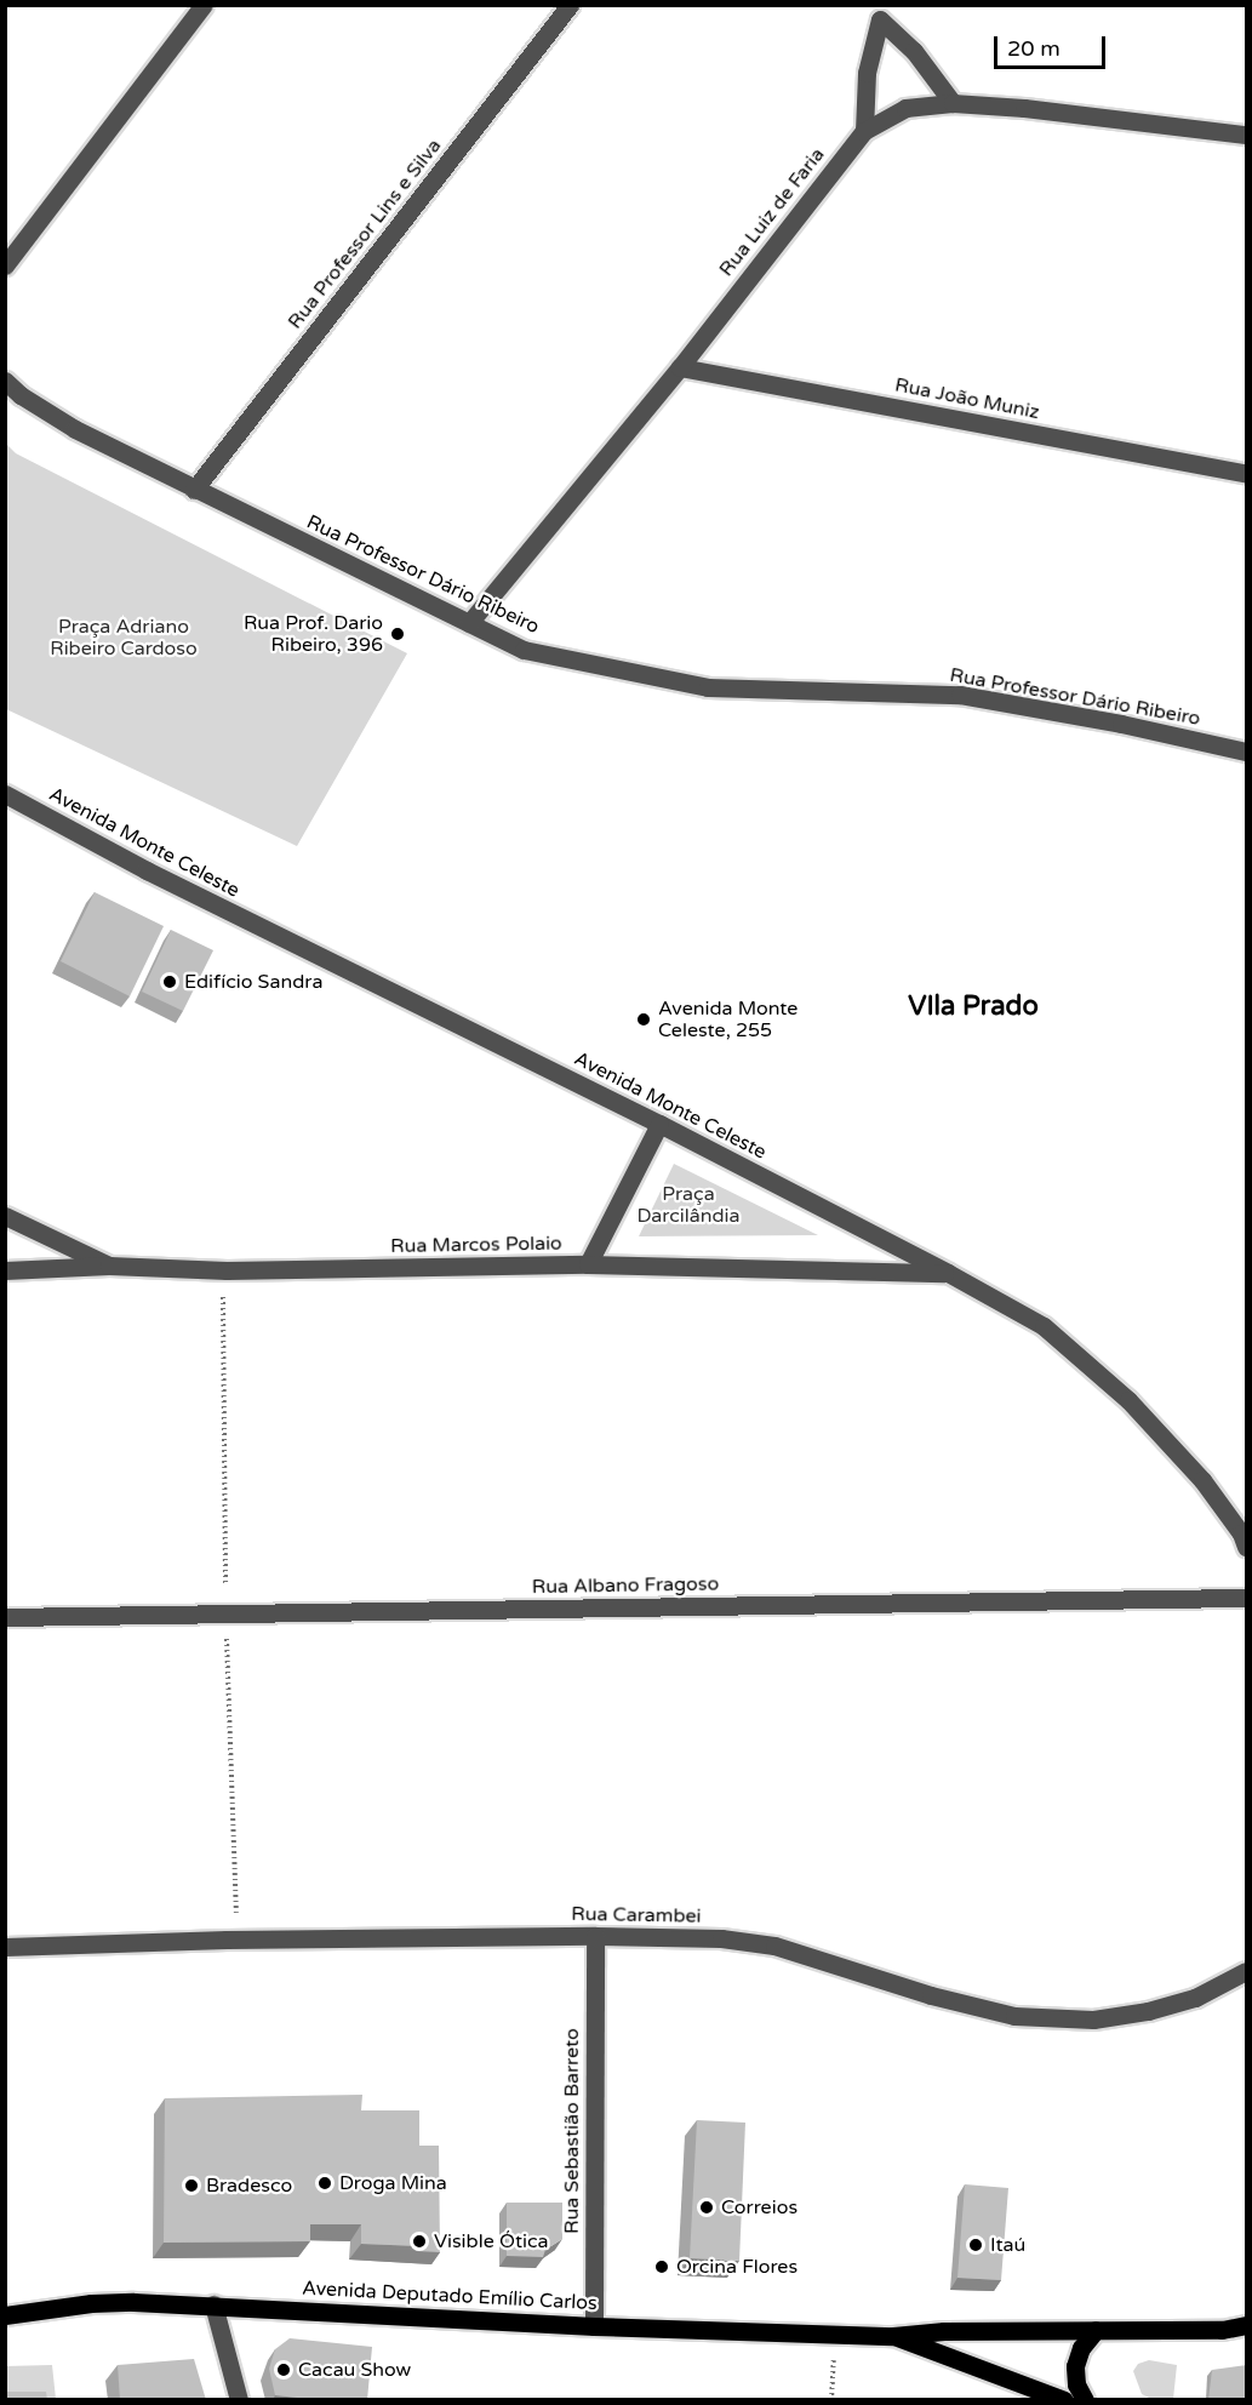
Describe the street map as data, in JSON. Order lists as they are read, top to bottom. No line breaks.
{"streets":{"main road":["Avenida Deputado Emílio Carlos"],"street":["Rua Luiz de Faria","Rua Professor Lins e Silva","Rua João Muniz","Rua Professor Dário Ribeiro","Avenida Monte Celeste","Rua Marcos Polaio","Rua Albano Fragoso","Rua Carambei","Rua Sebastião Barreto"]},"crossings":[["Rua Luiz de Faria","Rua João Muniz"],["Rua Luiz de Faria","Rua Professor Dário Ribeiro"],["Rua Professor Lins e Silva","Rua Professor Dário Ribeiro"],["Avenida Monte Celeste","Rua Marcos Polaio"],["Rua Carambei","Rua Sebastião Barreto"],["Rua Sebastião Barreto","Avenida Deputado Emílio Carlos"]],"districts":["VIla Prado"],"parks":["Praça Adriano Ribeiro Cardoso","Praça Darcilândia"],"places":["Rua Prof. Dario Ribeiro, 396","Edifício Sandra","Avenida Monte Celeste, 255","Droga Mina","Bradesco","Correios","Visible Ótica","Itaú","Orcina Flores","Cacau Show"],"scale_bar":"20 m"}
